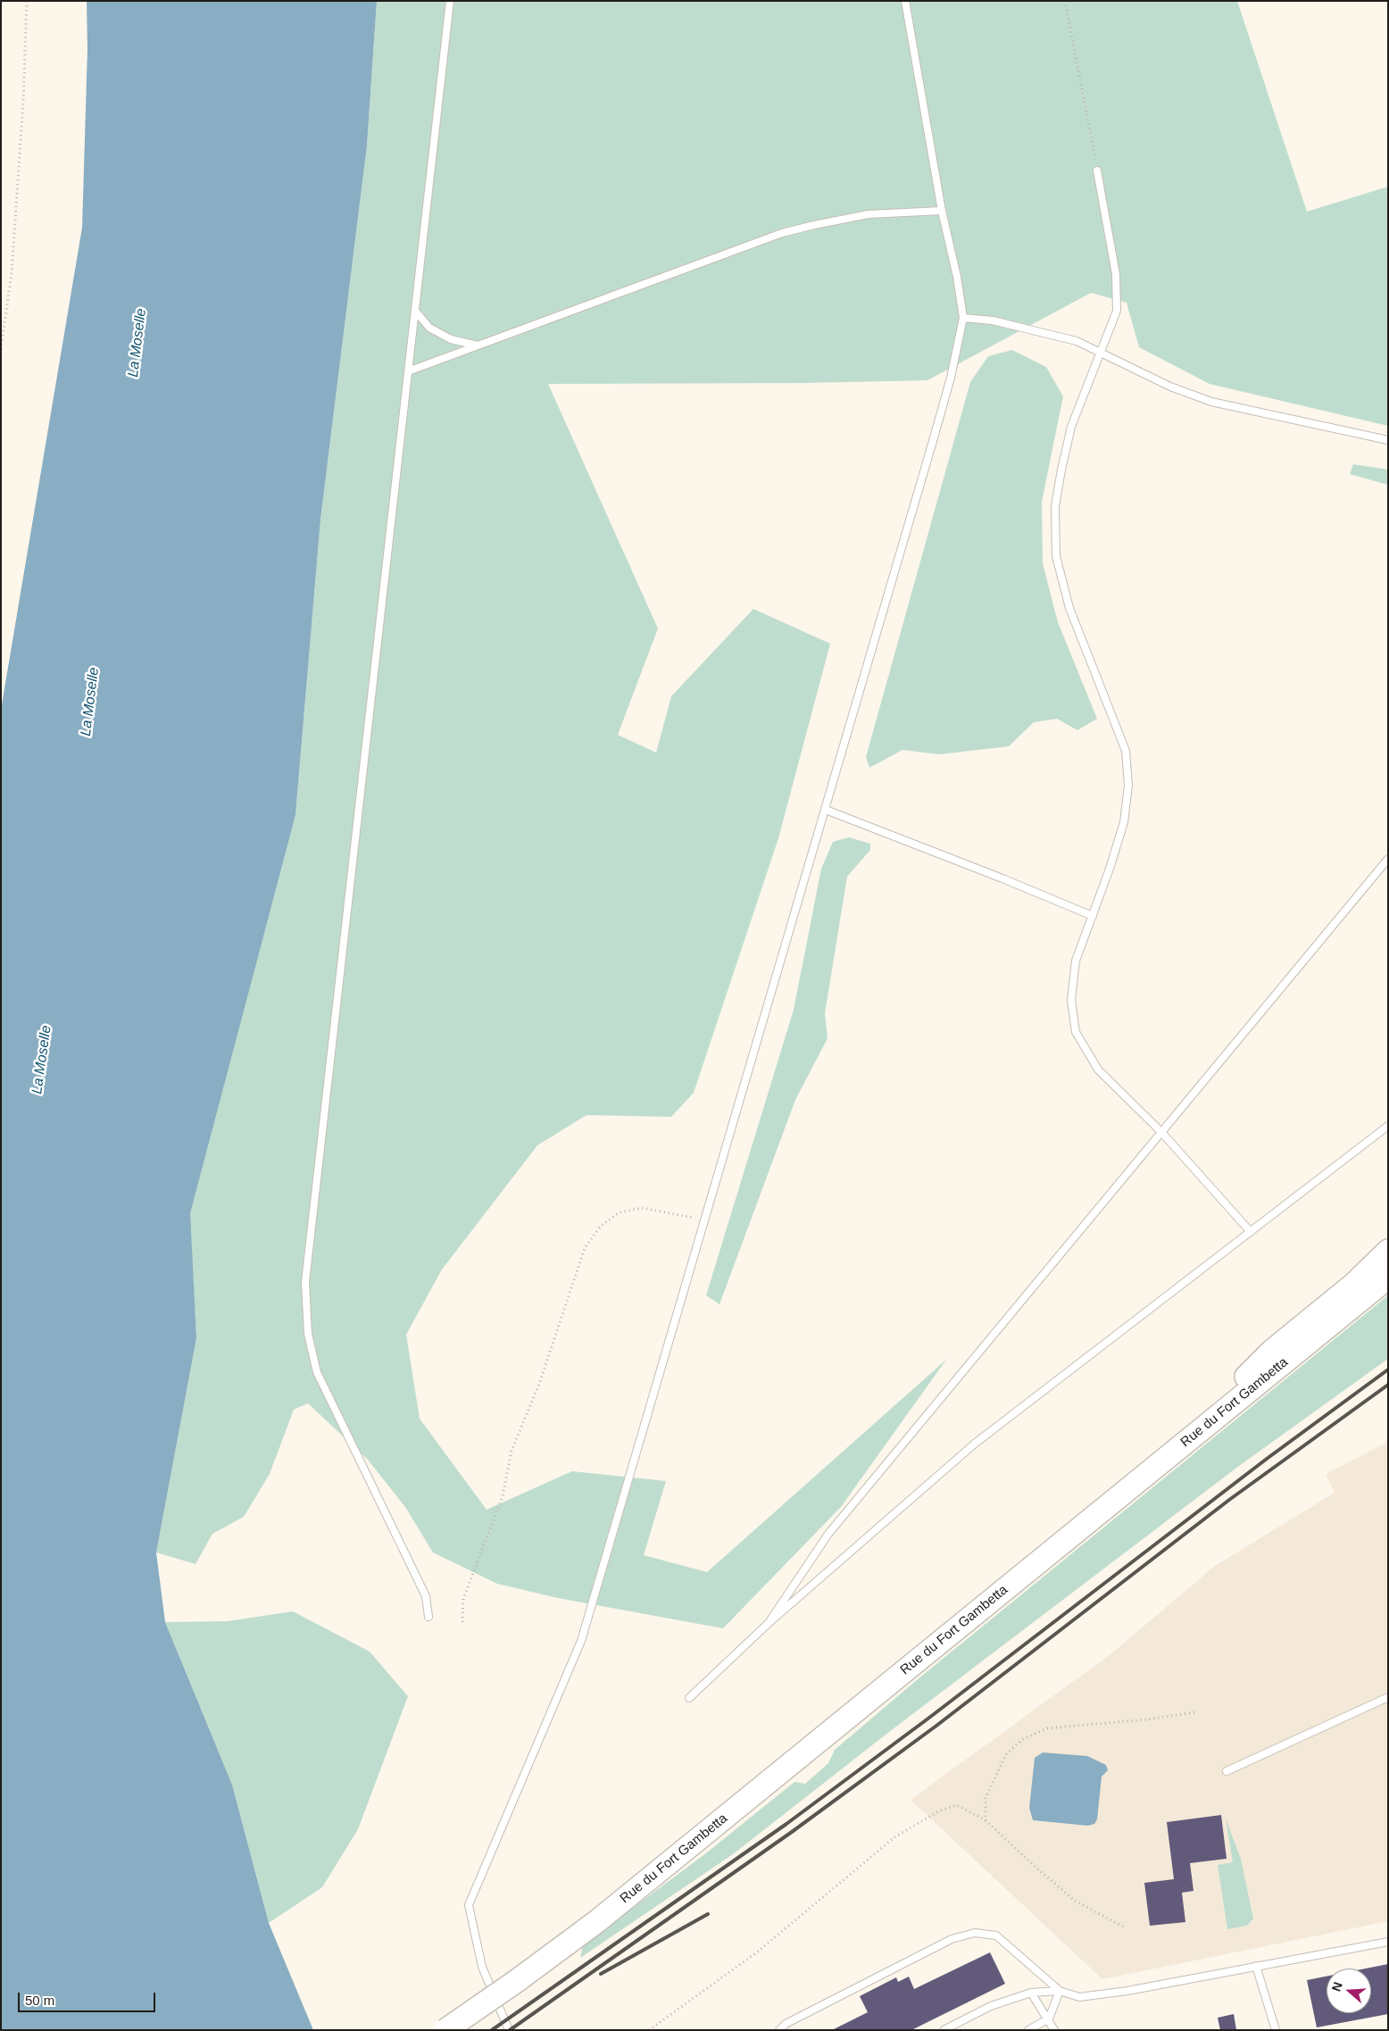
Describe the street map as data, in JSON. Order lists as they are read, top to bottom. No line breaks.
{"streets":{"main road":["Rue du Fort Gambetta"]},"water":["La Moselle"],"scale_bar":"50 m","north":"left"}
